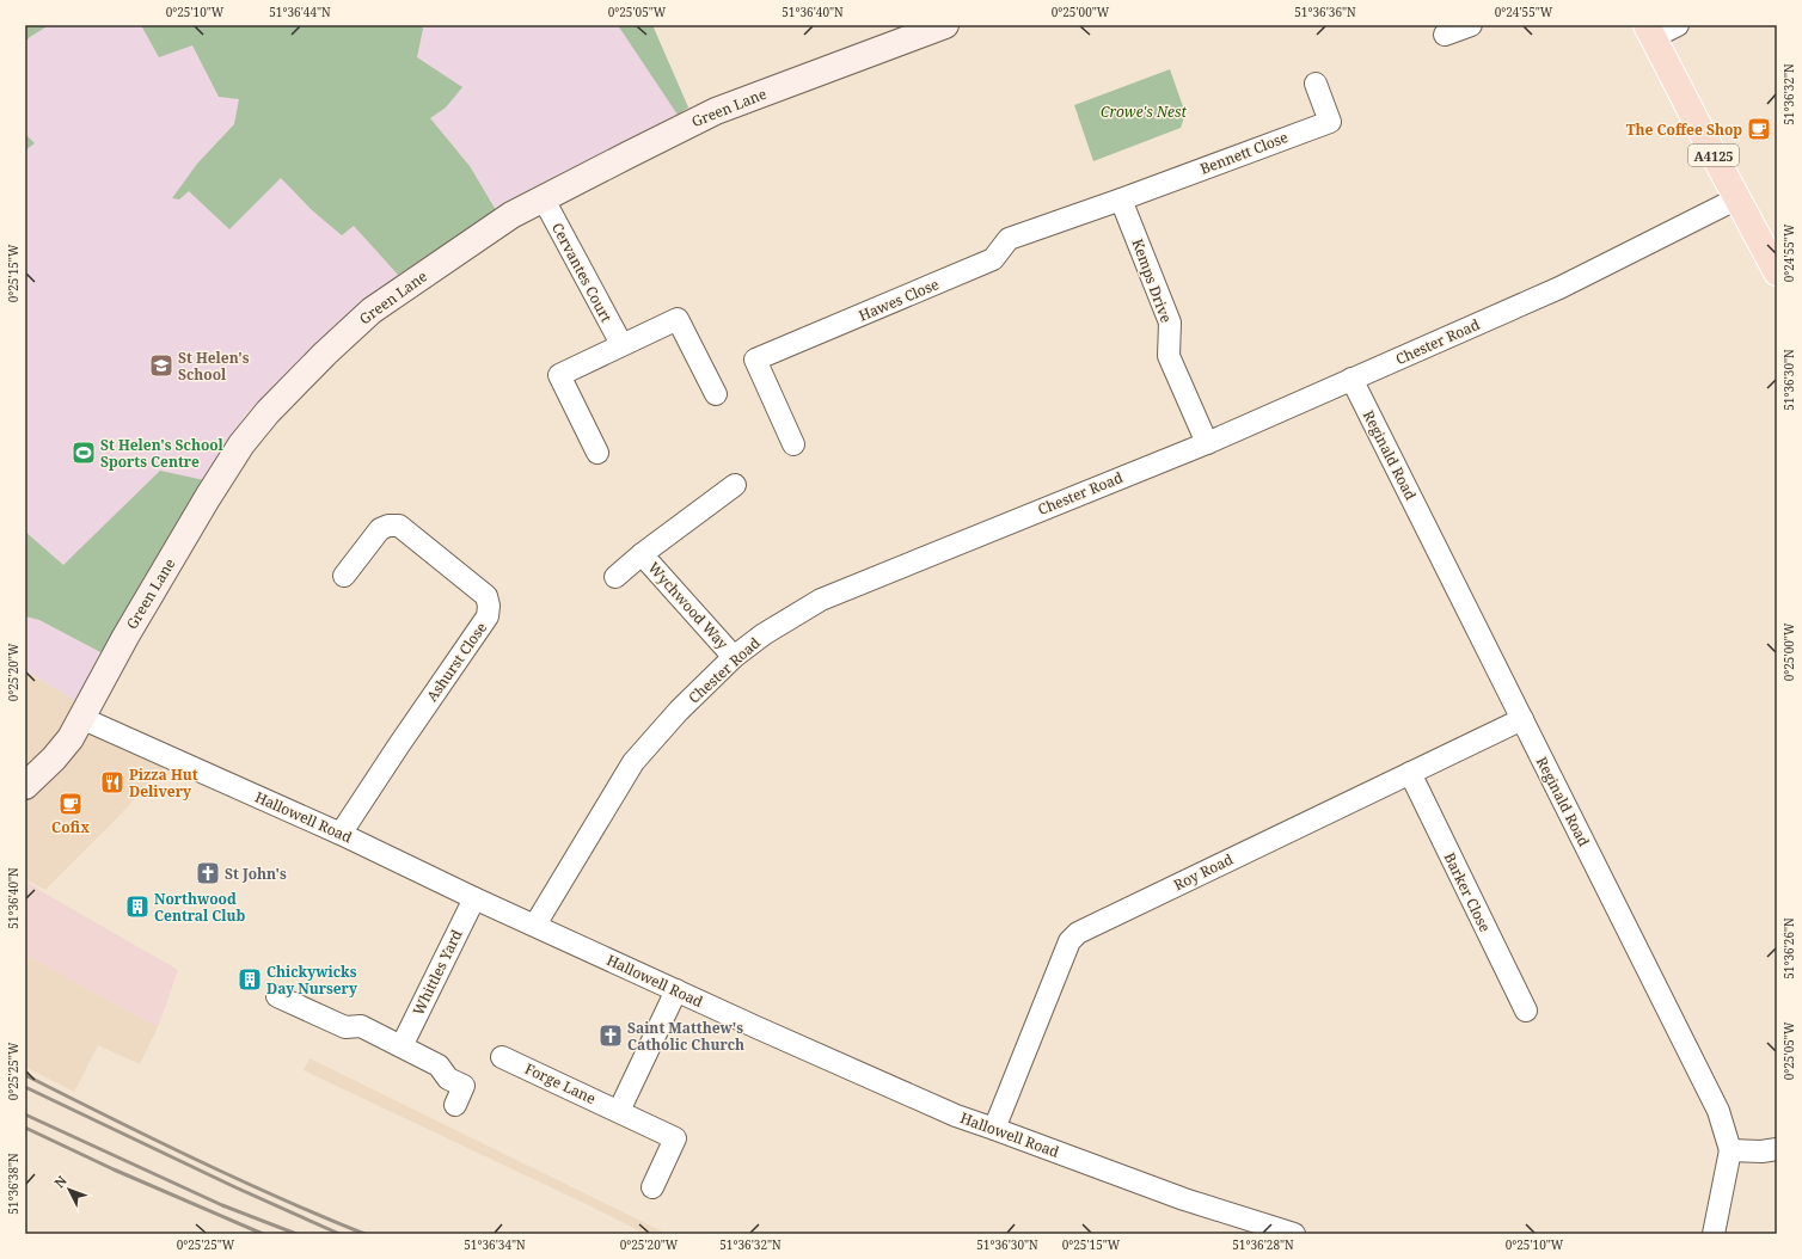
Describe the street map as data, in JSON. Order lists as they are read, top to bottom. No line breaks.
{"streets":{"main road":["Green Lane","A4125"],"street":["Bennett Close","Cervantes Court","Kemps Drive","Hawes Close","Chester Road","Reginald Road","Wychwood Way","Ashurst Close","Hallowell Road","Roy Road","Barker Close","Whittles Yard","Forge Lane"]},"crossings":[["Green Lane","Cervantes Court"],["Green Lane","Hallowell Road"],["Bennett Close","Kemps Drive"],["Bennett Close","Hawes Close"],["A4125","Chester Road"],["Kemps Drive","Hawes Close"],["Kemps Drive","Chester Road"],["Chester Road","Reginald Road"],["Chester Road","Wychwood Way"],["Chester Road","Hallowell Road"],["Reginald Road","Roy Road"],["Ashurst Close","Hallowell Road"],["Hallowell Road","Roy Road"],["Hallowell Road","Whittles Yard"],["Roy Road","Barker Close"]],"parks":["Crowe's Nest"],"places":{"cafe":["The Coffee Shop","Cofix"],"school or university":["St Helen's School"],"sports":["St Helen's School Sports Centre"],"restaurant":["Pizza Hut Delivery"],"church":["St John's","Saint Matthew's Catholic Church"],"building":["Northwood Central Club","Chickywicks Day Nursery"]},"north":"top left","coordinates":["0°25'10\"W","51°36'44\"N","0°25'05\"W","51°36'40\"N","0°25'00\"W","51°36'36\"N","0°24'55\"W","51°36'32\"N","0°25'15\"W","51°36'30\"N","0°25'20\"W","51°36'26\"N","0°25'25\"W","51°36'38\"N","51°36'34\"N","51°36'28\"N"]}
